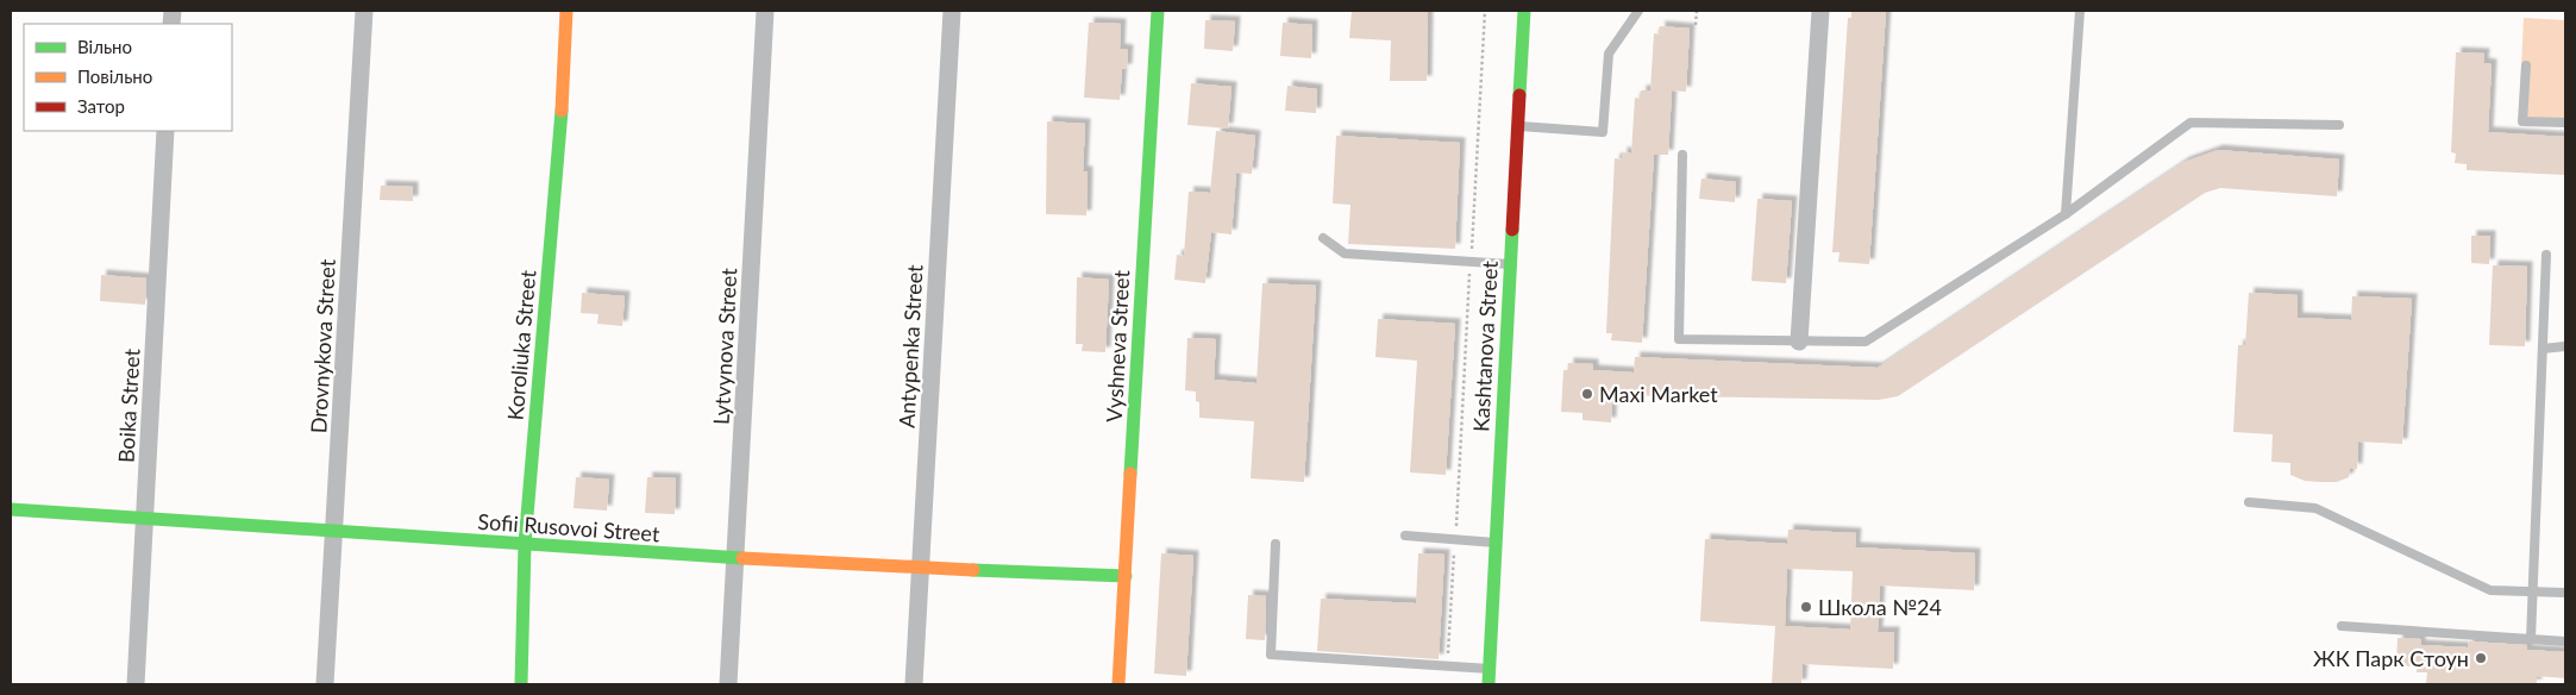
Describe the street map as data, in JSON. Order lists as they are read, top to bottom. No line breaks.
{"streets":{"street":["Koroliuka Street","Drovnykova Street","Lytvynova Street","Antypenka Street","Vyshneva Street","Kashtanova Street","Boika Street","Sofii Rusovoi Street"]},"crossings":[["Koroliuka Street","Sofii Rusovoi Street"],["Drovnykova Street","Sofii Rusovoi Street"],["Lytvynova Street","Sofii Rusovoi Street"],["Antypenka Street","Sofii Rusovoi Street"],["Vyshneva Street","Sofii Rusovoi Street"],["Boika Street","Sofii Rusovoi Street"]],"places":["Maxi Market","Школа №24","ЖК Парк Стоун"],"legend":["Вільно","Повільно","Затор"]}
